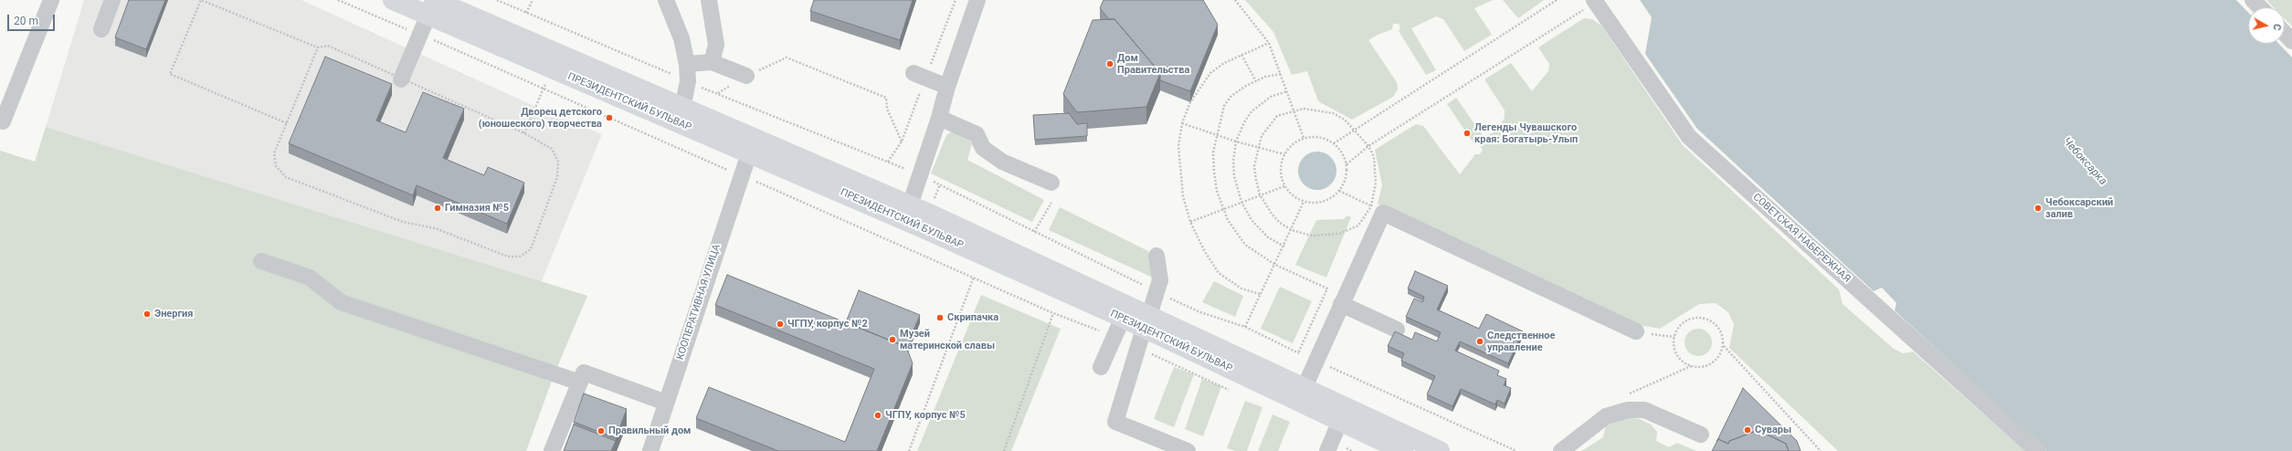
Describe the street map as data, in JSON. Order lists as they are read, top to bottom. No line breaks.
{"streets":{"main road":["ПРЕЗИДЕНТСКИЙ БУЛЬВАР"],"street":["СОВЕТСКАЯ НАБЕРЕЖНАЯ","КООПЕРАТИВНАЯ УЛИЦА"]},"crossings":[["ПРЕЗИДЕНТСКИЙ БУЛЬВАР","КООПЕРАТИВНАЯ УЛИЦА"]],"water":["Чебоксарка"],"places":["Дом Правительства","Дворец детского (юношеского) творчества","Легенды Чувашского края: Богатырь-Улып","Гимназия №5","Чебоксарский залив","Энергия","Скрипачка","ЧГПУ, корпус №2","Музей материнской славы","Следственное управление","ЧГПУ, корпус №5","Сувары","Правильный дом"],"scale_bar":"20 m","north":"right"}
